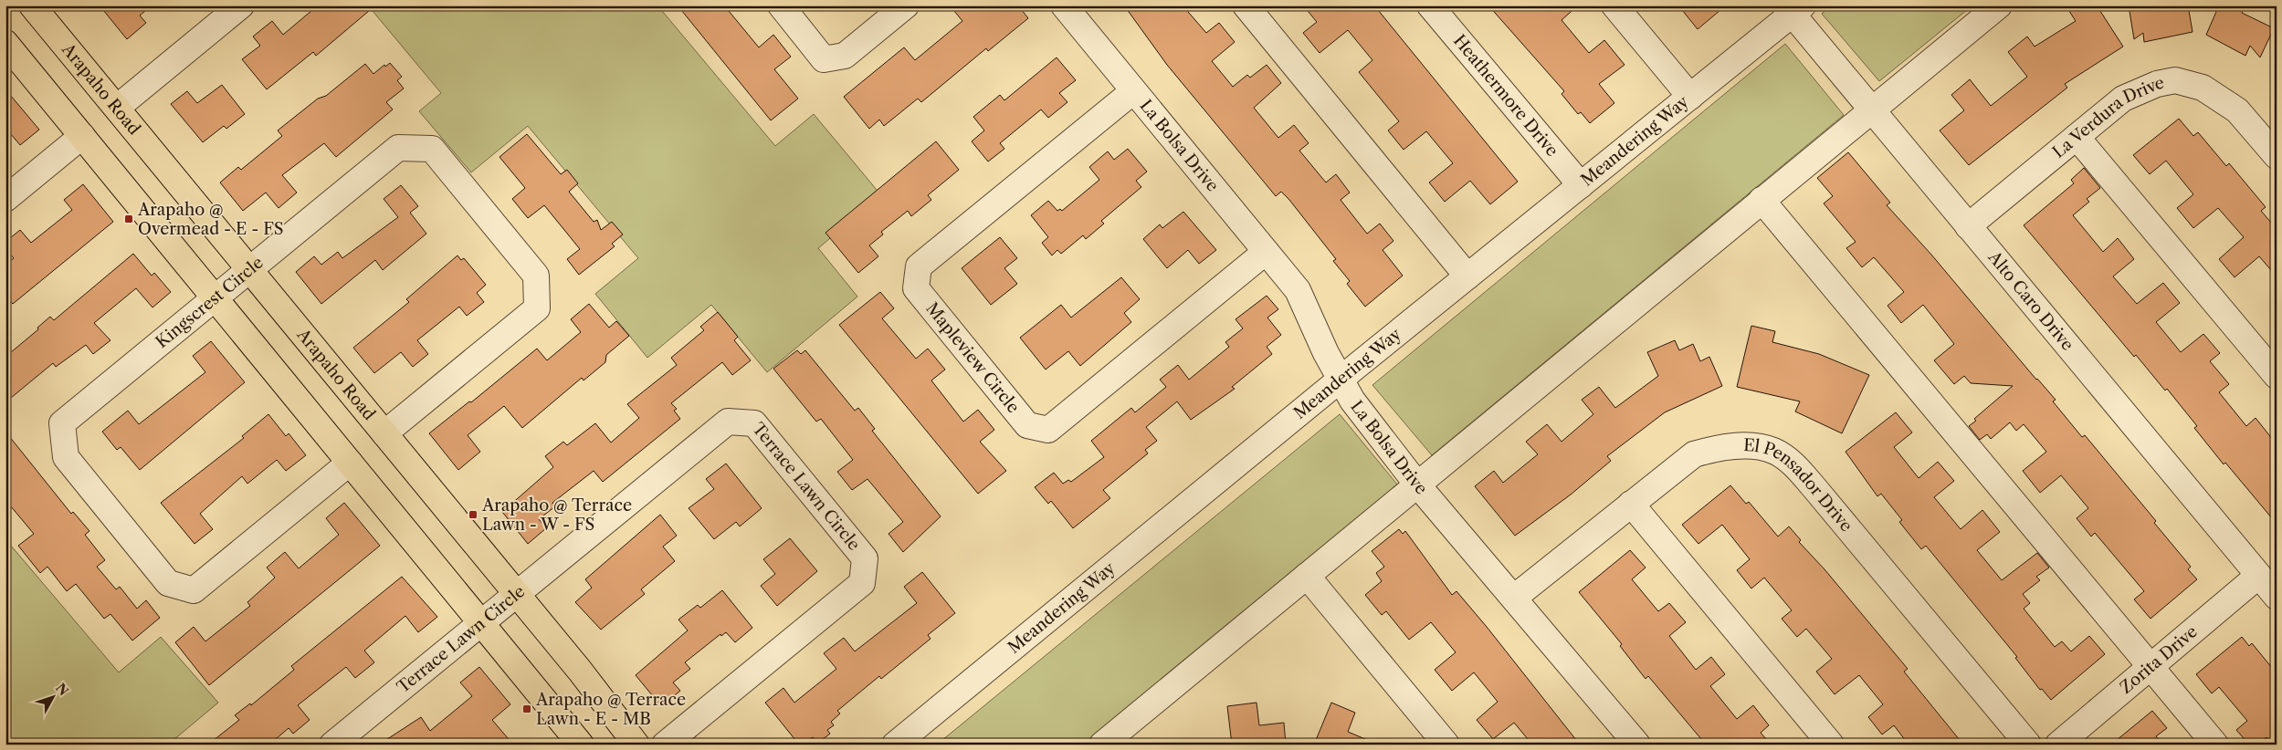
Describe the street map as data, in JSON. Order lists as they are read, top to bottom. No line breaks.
{"streets":{"main road":["Arapaho Road"],"street":["Heathermore Drive","La Verdura Drive","Meandering Way","La Bolsa Drive","Kingscrest Circle","Alto Caro Drive","Mapleview Circle","Terrace Lawn Circle","El Pensador Drive","Zorita Drive"]},"crossings":[["Arapaho Road","Kingscrest Circle"],["Arapaho Road","Terrace Lawn Circle"],["Heathermore Drive","Meandering Way"],["La Verdura Drive","Alto Caro Drive"],["Meandering Way","La Bolsa Drive"],["Meandering Way","Alto Caro Drive"],["La Bolsa Drive","Mapleview Circle"],["La Bolsa Drive","El Pensador Drive"],["Alto Caro Drive","Zorita Drive"]],"places":{"transit":["Arapaho @ Overmead - E - FS","Arapaho @ Terrace Lawn - W - FS","Arapaho @ Terrace Lawn - E - MB"]},"north":"top right"}
